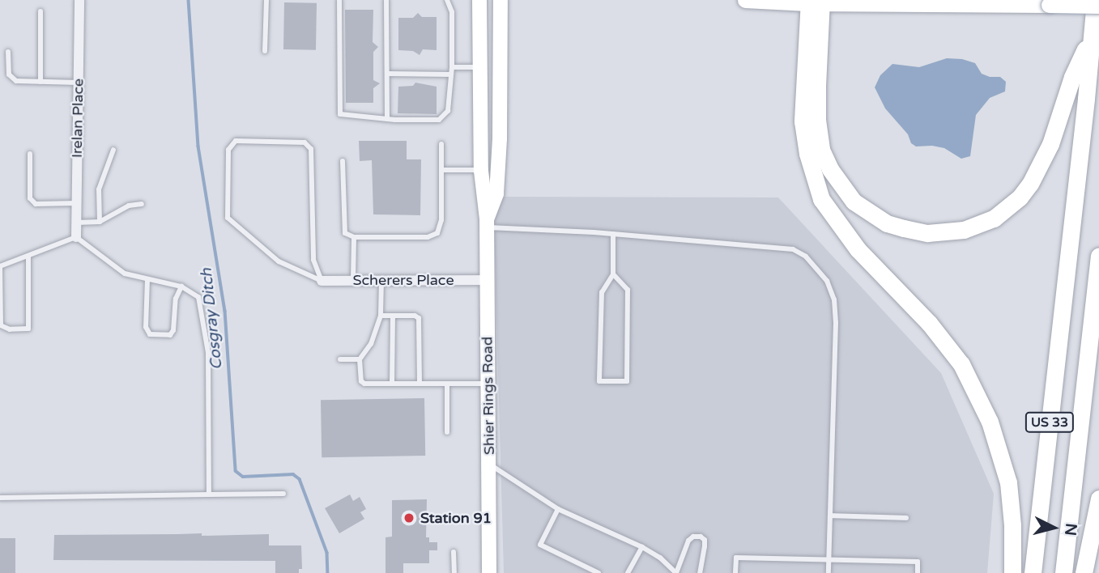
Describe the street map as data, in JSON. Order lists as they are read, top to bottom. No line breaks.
{"streets":{"highway":["US 33"],"main road":["Shier Rings Road"],"street":["Irelan Place","Scherers Place"]},"crossings":[["Scherers Place","Shier Rings Road"]],"water":["Cosgray Ditch"],"places":["Station 91"],"north":"right"}
